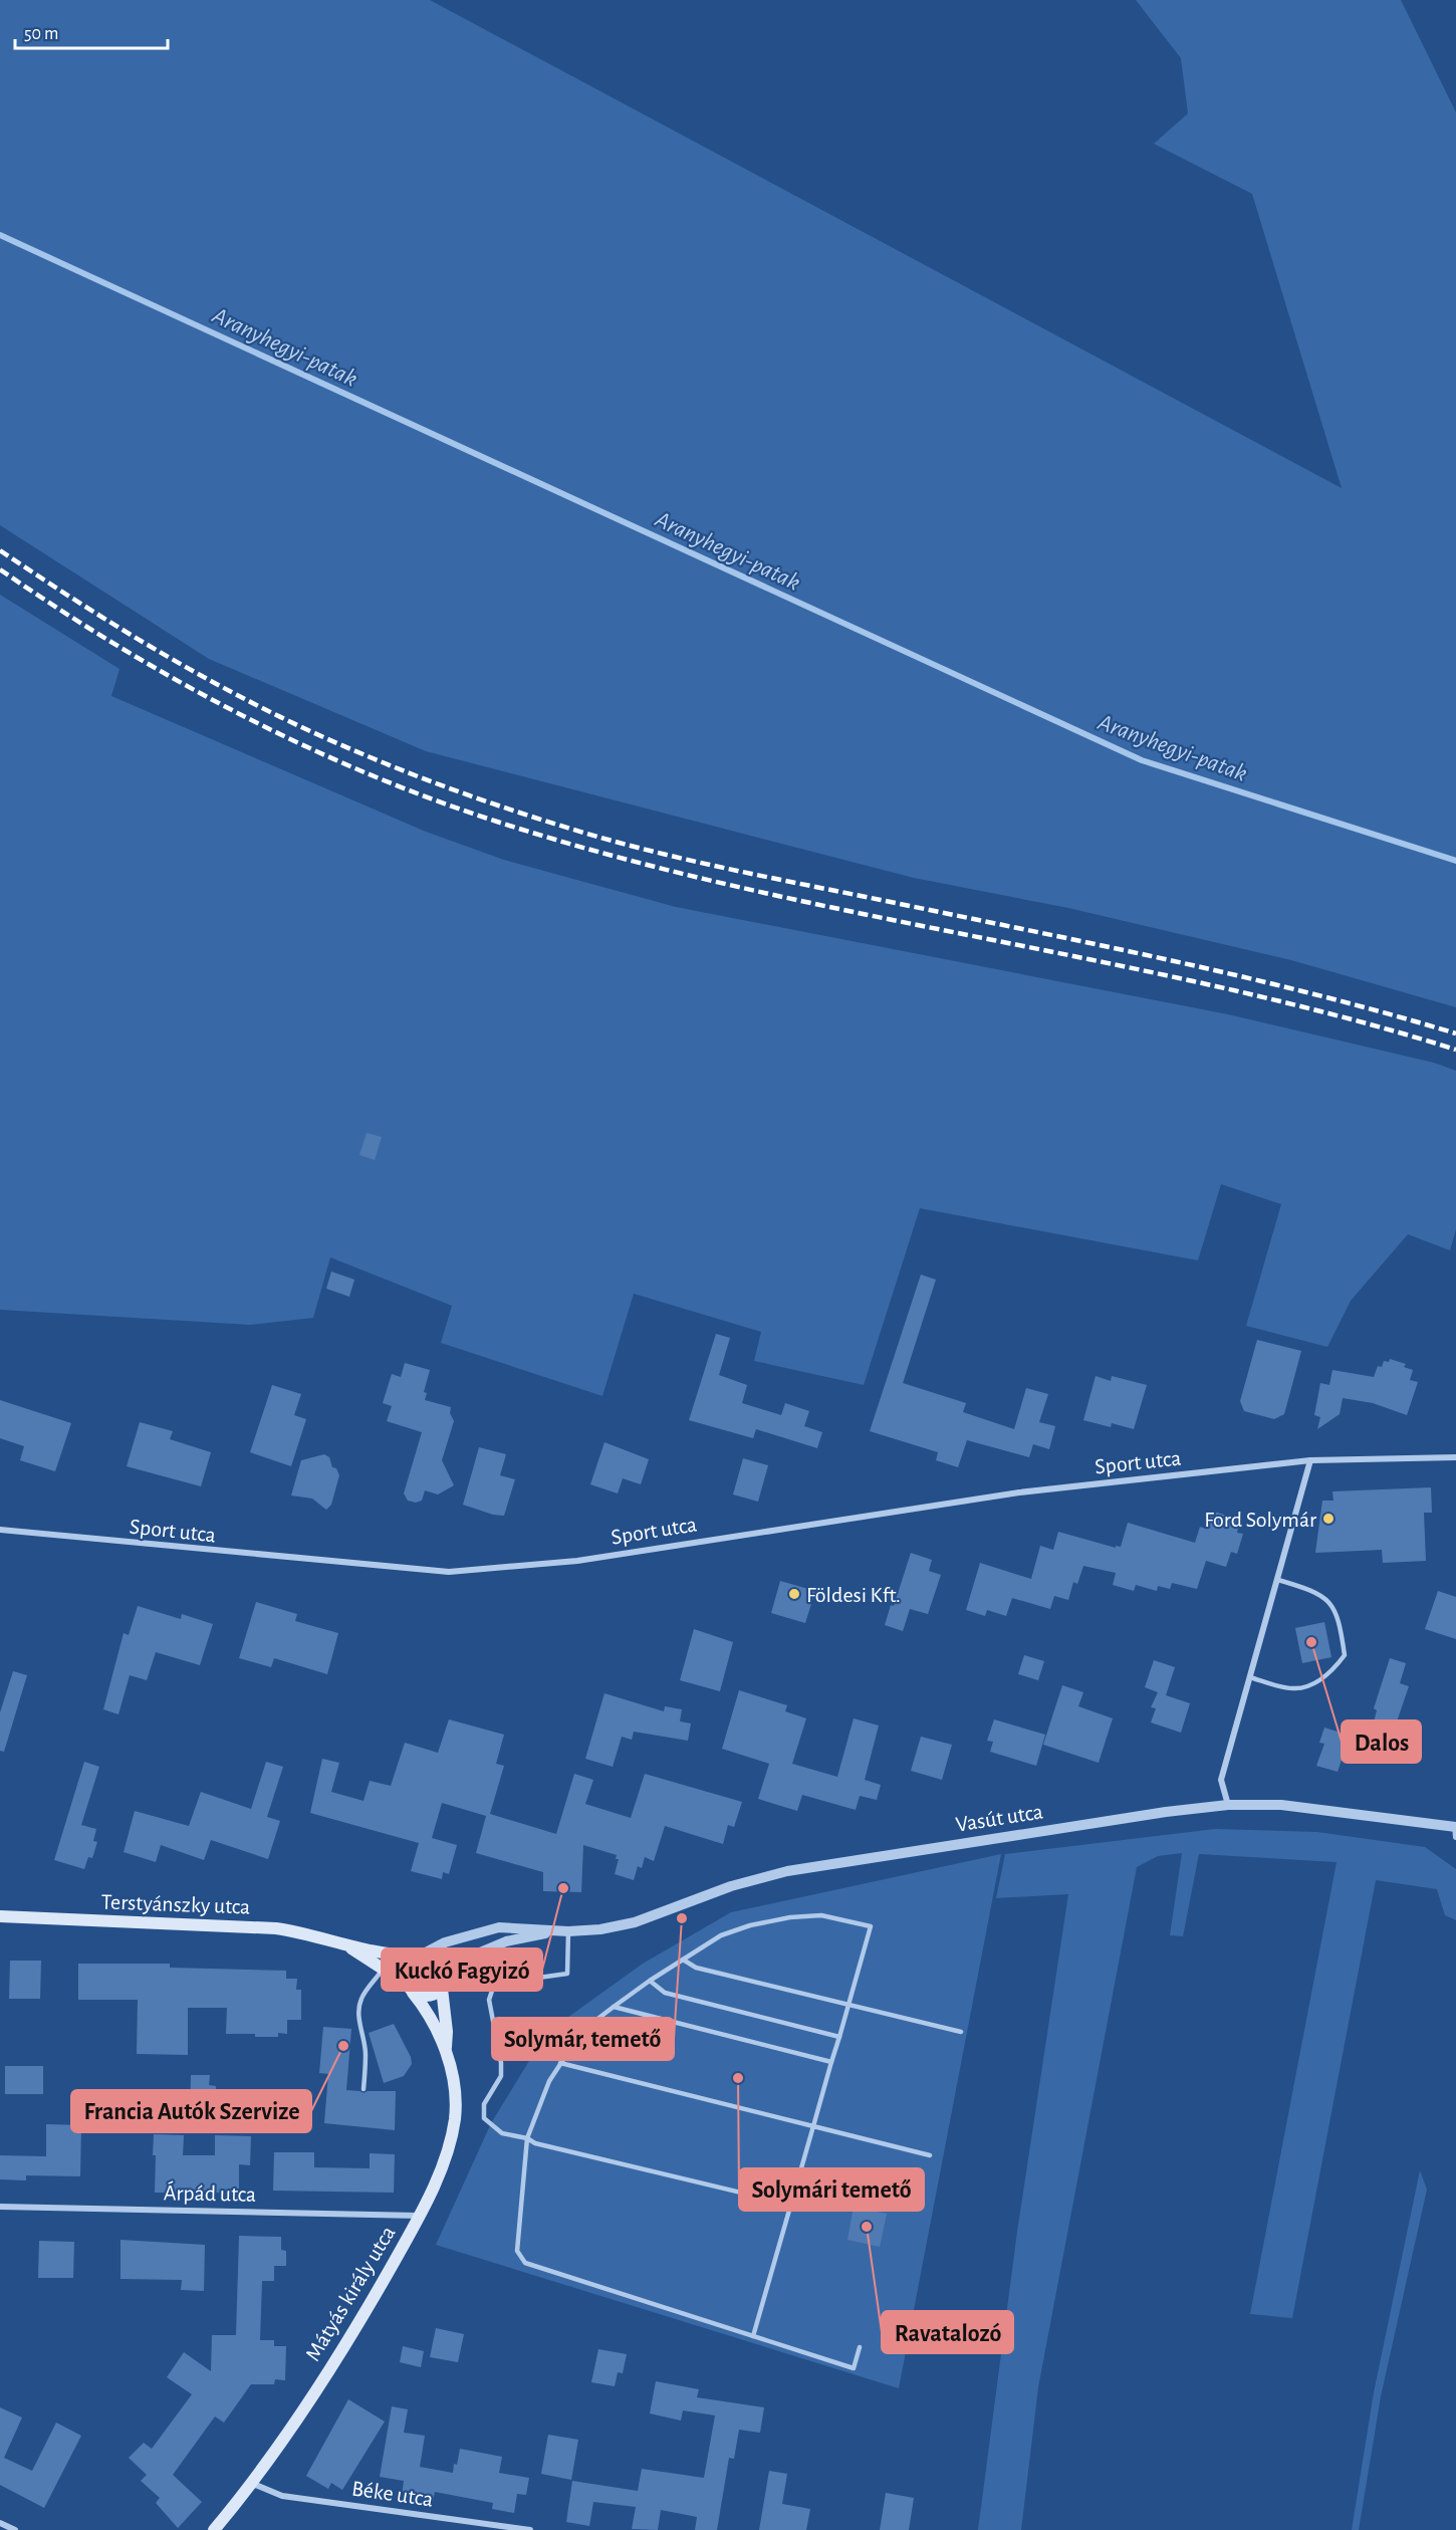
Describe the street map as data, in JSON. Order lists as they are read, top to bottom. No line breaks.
{"streets":{"main road":["Terstyánszky utca","Mátyás király utca"],"street":["Sport utca","Vasút utca","Árpád utca","Béke utca"]},"crossings":[["Vasút utca","Terstyánszky utca"],["Vasút utca","Mátyás király utca"],["Terstyánszky utca","Mátyás király utca"],["Árpád utca","Mátyás király utca"],["Mátyás király utca","Béke utca"]],"water":["Aranyhegyi-patak"],"places":["Ford Solymár","Földesi Kft.","Dalos","Kuckó Fagyizó","Solymár, temető","Francia Autók Szervize","Solymári temető","Ravatalozó"],"scale_bar":"50 m"}
